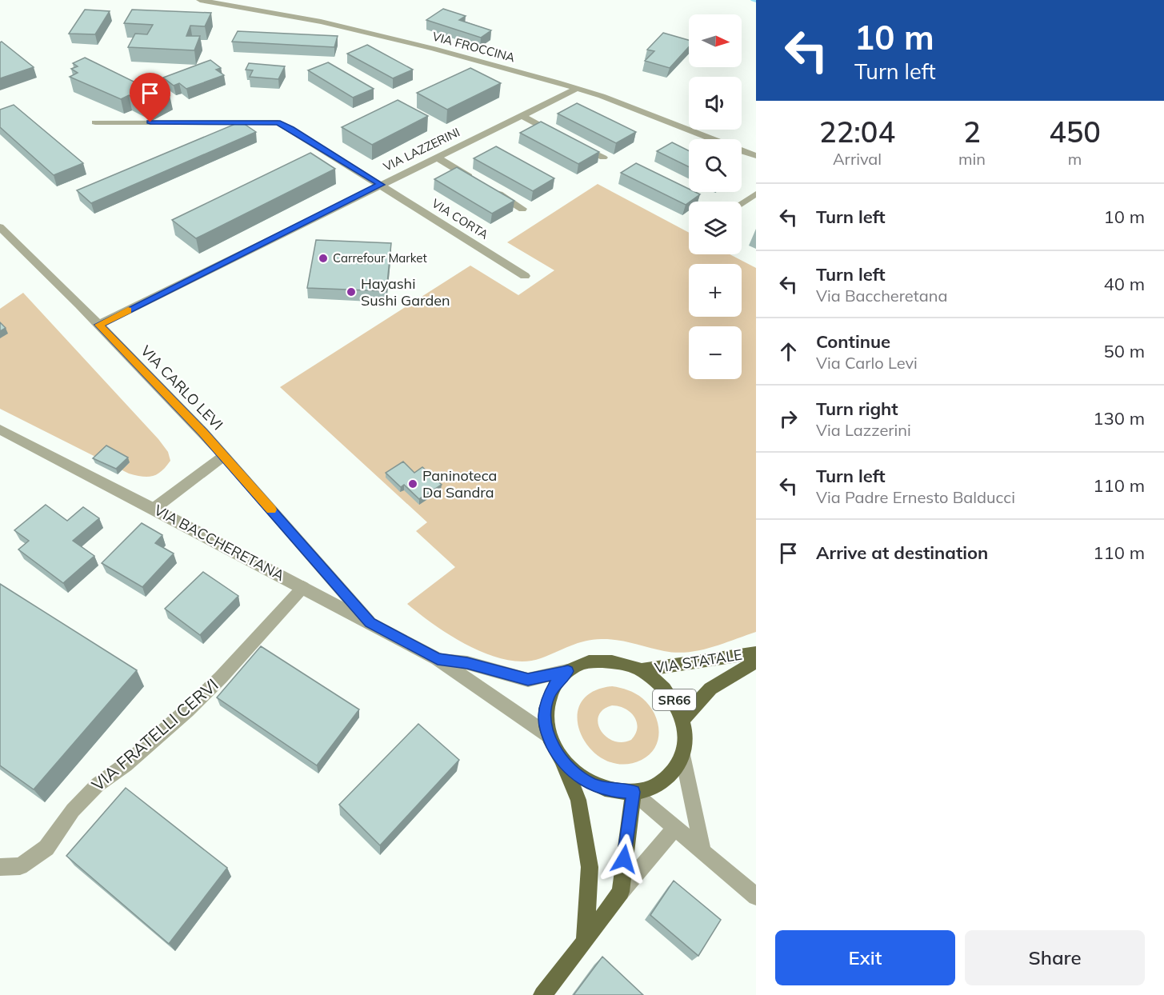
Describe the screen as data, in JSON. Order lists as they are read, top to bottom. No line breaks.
{"streets":{"main road":["VIA STATALE","SR66"],"street":["VIA FROCCINA","VIA LAZZERINI","VIA CORTA","VIA CARLO LEVI","VIA BACCHERETANA","VIA FRATELLI CERVI"]},"crossings":[["VIA FROCCINA","VIA LAZZERINI"],["VIA LAZZERINI","VIA CORTA"],["VIA LAZZERINI","VIA CARLO LEVI"],["VIA CARLO LEVI","VIA BACCHERETANA"],["VIA BACCHERETANA","VIA STATALE"],["VIA BACCHERETANA","SR66"],["VIA BACCHERETANA","VIA FRATELLI CERVI"],["VIA STATALE","SR66"]],"places":["Carrefour Market","Hayashi Sushi Garden","Paninoteca Da Sandra"],"north":"right","page":{"turn":["10 m","Turn left"],"map_buttons":["+","−"],"eta":["22:04","Arrival","2","min","450","m"],"list":[{"name":"Turn left","value":"10 m"},{"name":"Turn left","note":"Via Baccheretana","value":"40 m"},{"name":"Continue","note":"Via Carlo Levi","value":"50 m"},{"name":"Turn right","note":"Via Lazzerini","value":"130 m"},{"name":"Turn left","note":"Via Padre Ernesto Balducci","value":"110 m"},{"name":"Arrive at destination","value":"110 m"}],"buttons":["Exit","Share"]}}
